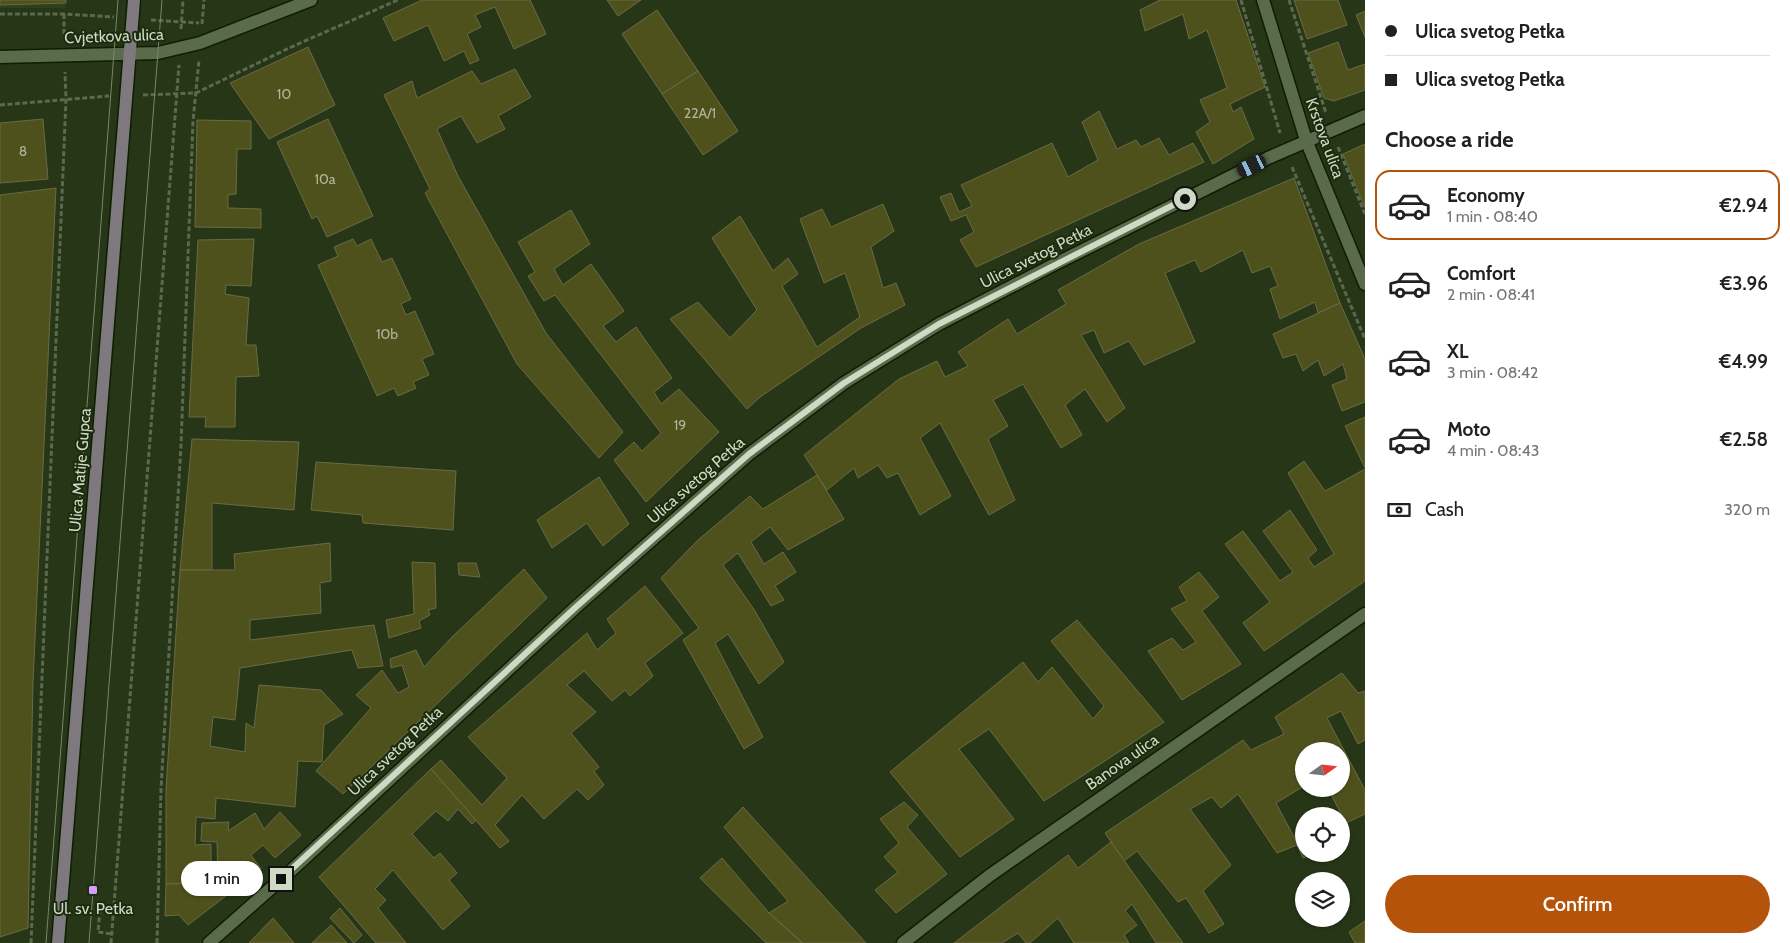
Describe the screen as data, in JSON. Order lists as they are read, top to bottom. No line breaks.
{"streets":{"main road":["Ulica Matije Gupca"],"street":["Cvjetkova ulica","Krstova ulica","Ulica svetog Petka","Banova ulica"]},"crossings":[["Cvjetkova ulica","Ulica Matije Gupca"],["Krstova ulica","Ulica svetog Petka"]],"places":{"transit":["Ul. sv. Petka"]},"house_numbers":["10","22A/1","8","10a","10b","19"],"north":"right","page":{"banner":["Ulica svetog Petka","Ulica svetog Petka"],"heading":"Choose a ride","list":[{"name":"Economy","note":"1 min · 08:40","value":"€2.94"},{"name":"Comfort","note":"2 min · 08:41","value":"€3.96"},{"name":"XL","note":"3 min · 08:42","value":"€4.99"},{"name":"Moto","note":"4 min · 08:43","value":"€2.58"}],"pay":["Cash","320 m"],"bubble":"1 min","buttons":"Confirm"}}
